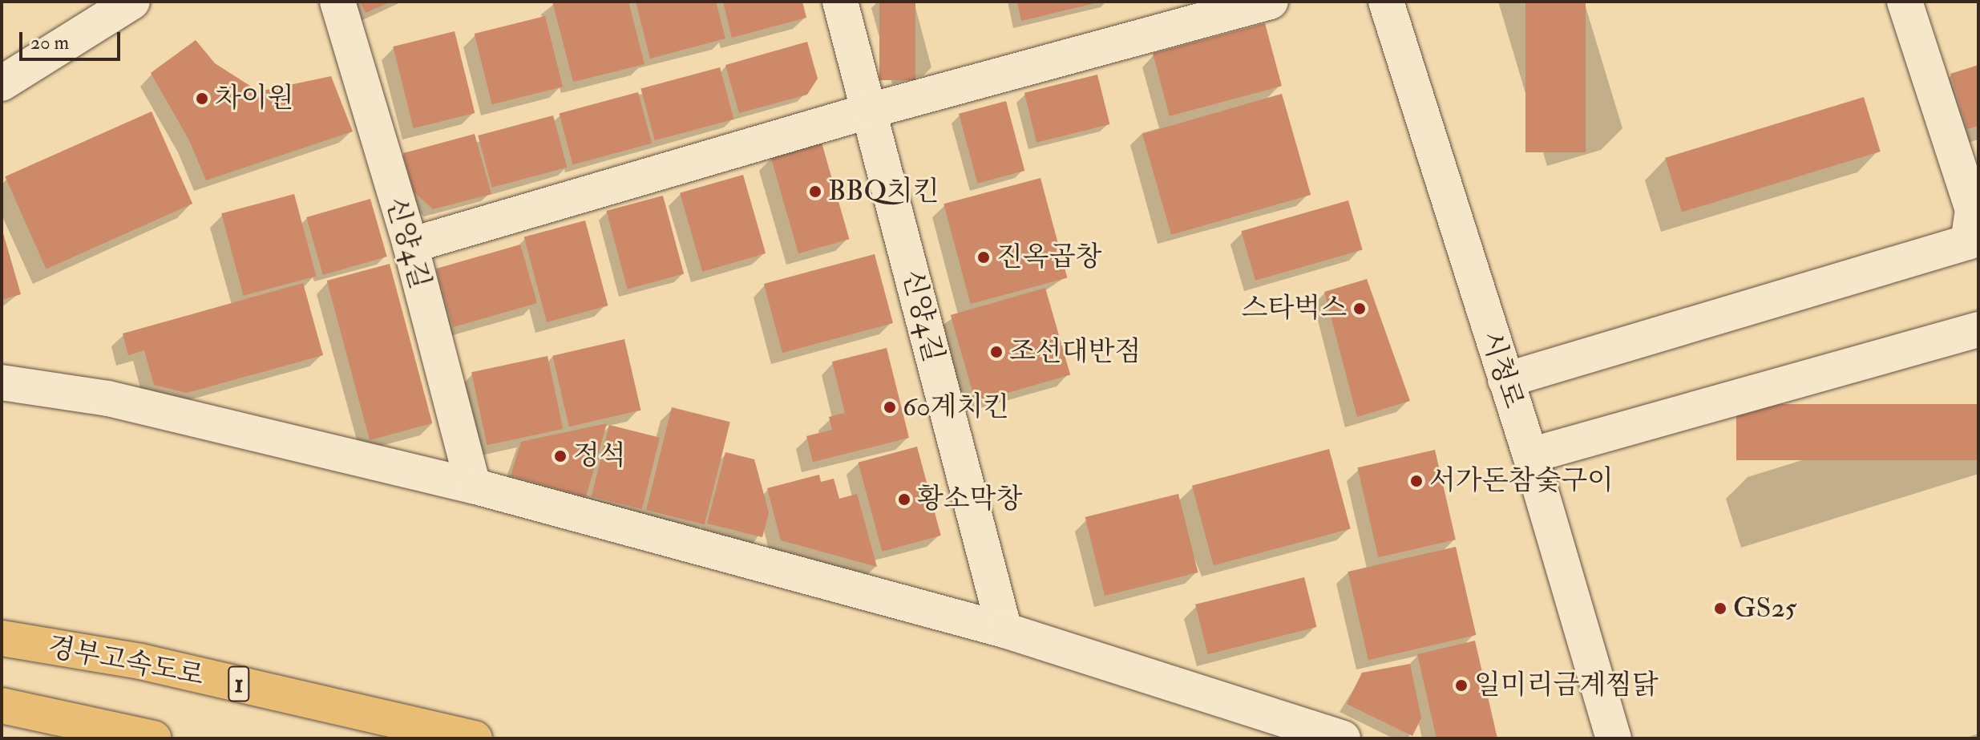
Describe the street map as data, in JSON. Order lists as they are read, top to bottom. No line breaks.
{"streets":{"highway":["경부고속도로","1"],"street":["신양4길","시청로"]},"places":["차이원","BBQ치킨","진옥곱창","스타벅스","조선대반점","60계치킨","정석","서가돈참숯구이","황소막창","GS25","일미리금계찜닭"],"scale_bar":"20 m"}
